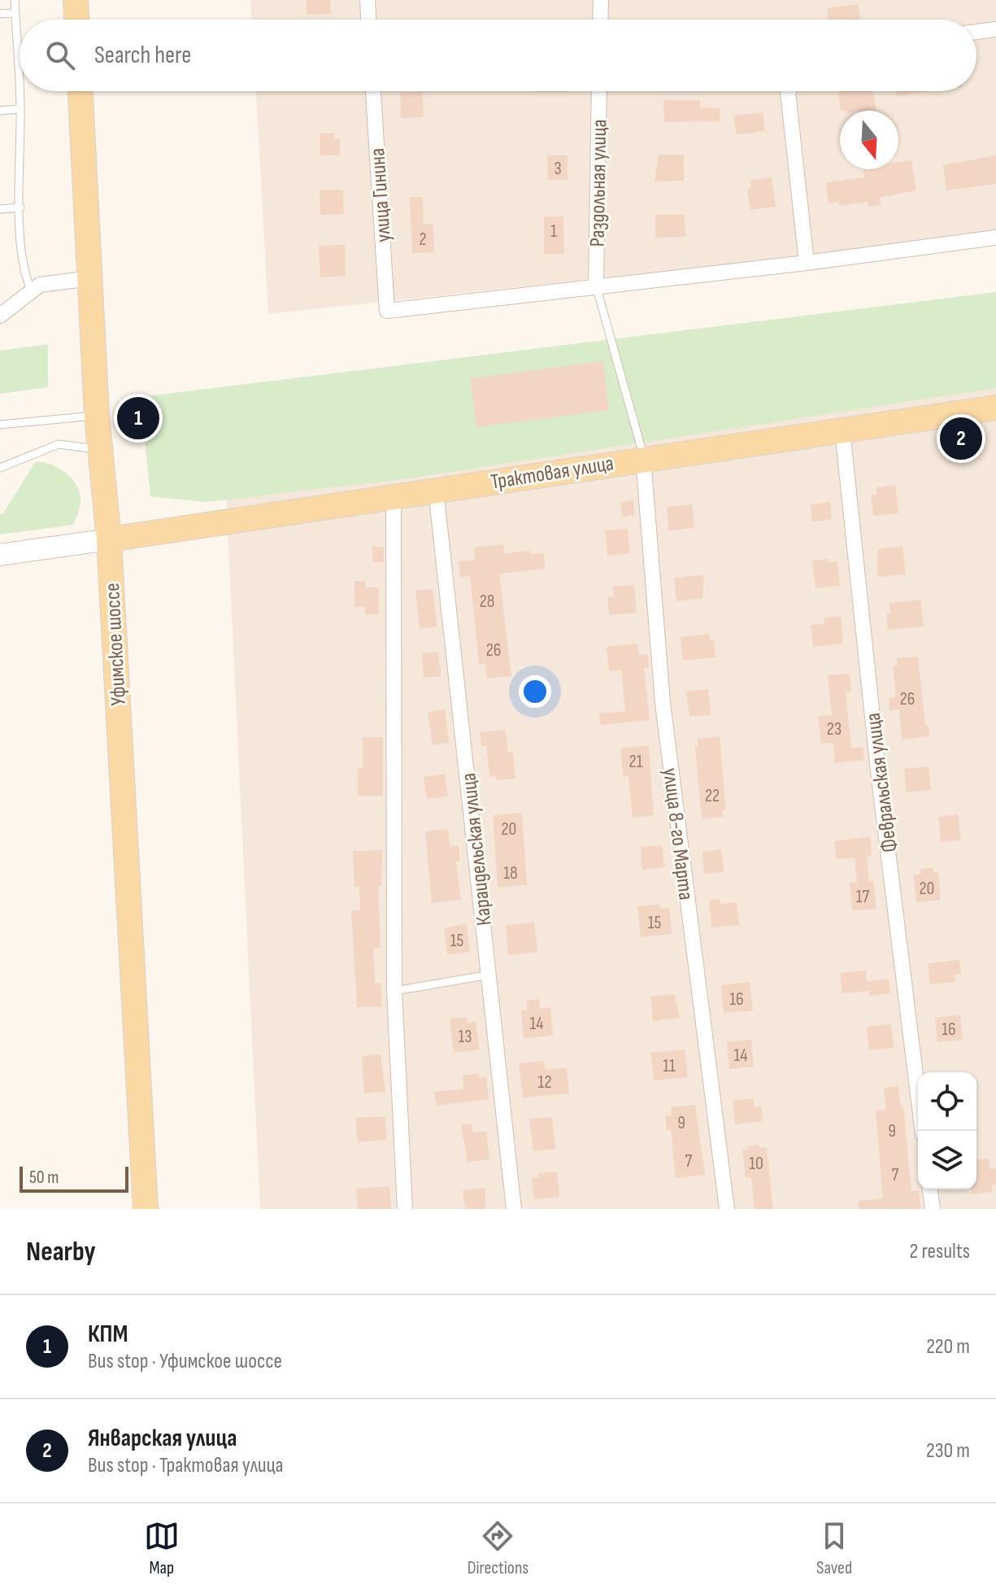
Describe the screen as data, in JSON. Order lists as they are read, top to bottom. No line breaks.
{"streets":{"main road":["Трактовая улица","Уфимское шоссе"],"street":["Раздольная улица","улица Гинина","Февральская улица","улица 8-го Марта","Караидельская улица"]},"crossings":[["Раздольная улица","улица Гинина"],["Трактовая улица","Уфимское шоссе"],["Трактовая улица","Февральская улица"],["Трактовая улица","улица 8-го Марта"],["Трактовая улица","Караидельская улица"]],"house_numbers":["3","1","2","28","26","26","23","21","22","20","18","20","17","15","15","16","14","16","13","14","11","12","9","9","7","10","7"],"scale_bar":"50 m","north":"bottom","page":{"search":"Search here","pins":["1","2"],"scale":"50 m","heading":["Nearby","2 results"],"list":[{"mark":"1","name":"КПМ","note":"Bus stop · Уфимское шоссе","value":"220 m"},{"mark":"2","name":"Январская улица","note":"Bus stop · Трактовая улица","value":"230 m"}],"nav":["Map","Directions","Saved"]}}
